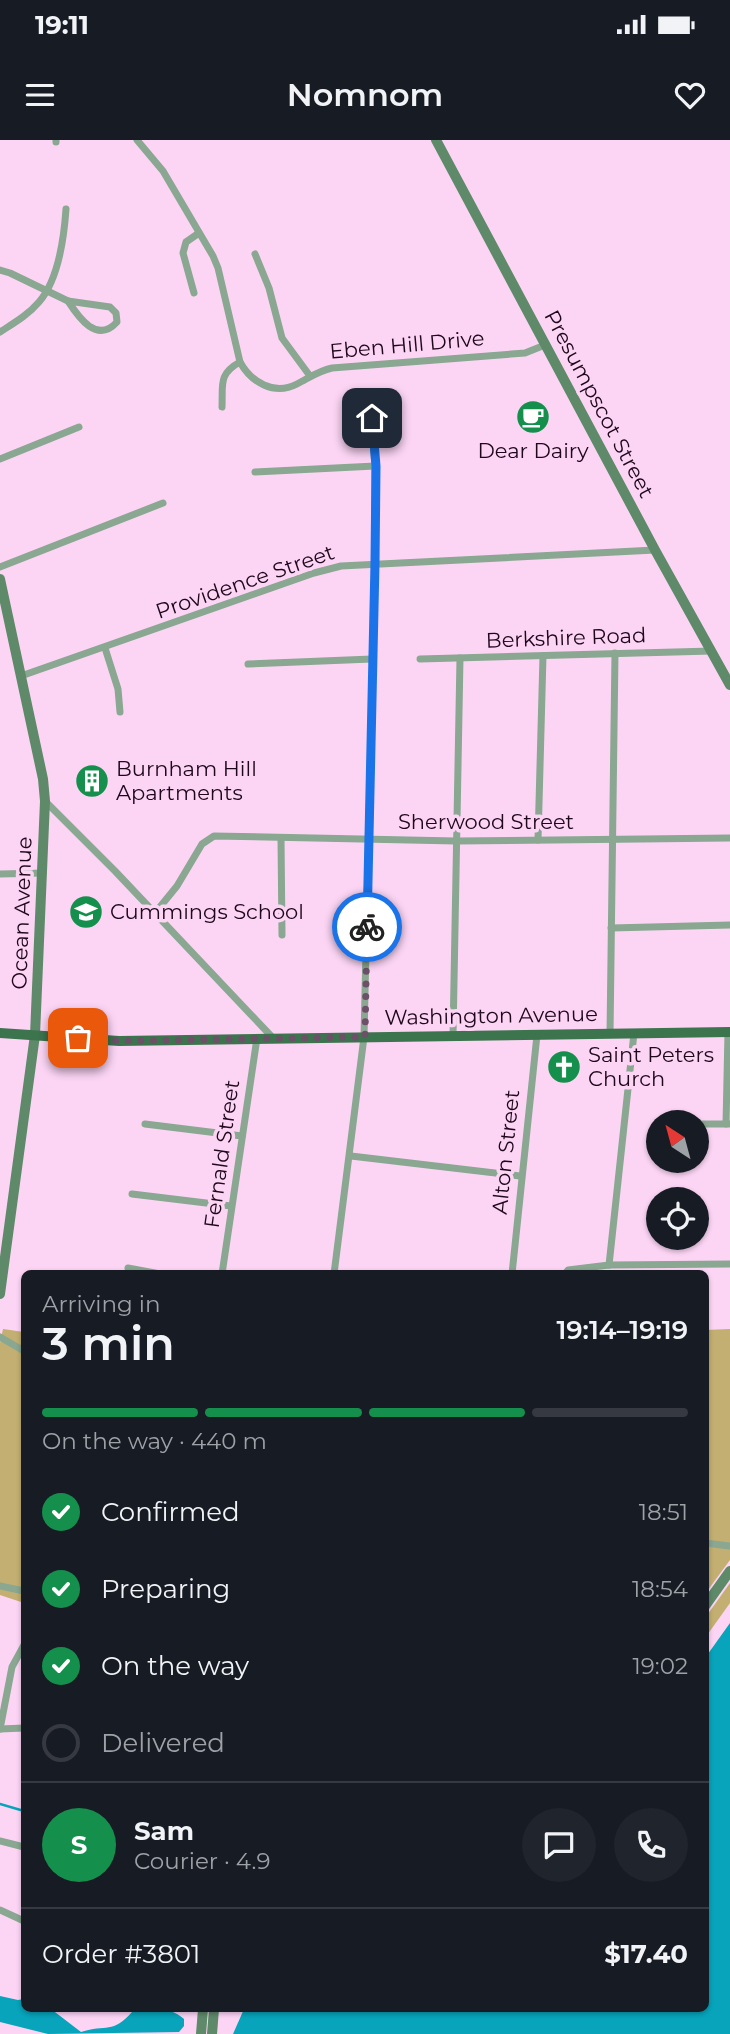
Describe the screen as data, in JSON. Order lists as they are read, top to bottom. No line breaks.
{"streets":{"main road":["Washington Avenue"],"street":["Eben Hill Drive","Presumpscot Street","Providence Street","Berkshire Road","Sherwood Street","Ocean Avenue","Alton Street","Fernald Street"]},"crossings":[["Eben Hill Drive","Presumpscot Street"],["Presumpscot Street","Providence Street"],["Presumpscot Street","Berkshire Road"],["Providence Street","Ocean Avenue"],["Ocean Avenue","Washington Avenue"],["Washington Avenue","Alton Street"],["Washington Avenue","Fernald Street"]],"places":{"cafe":["Dear Dairy"],"building":["Burnham Hill Apartments"],"school or university":["Cummings School"],"church":["Saint Peters Church"]},"north":"top left","page":{"status":"19:11","header":"Nomnom","heading":["3 min","Arriving in","19:14–19:19"],"panel":["Sam","Courier · 4.9","Order #3801","$17.40"],"bar":"On the way · 440 m","list":[["Confirmed","18:51"],["Preparing","18:54"],["On the way","19:02"],"Delivered"],"round":"S"}}
